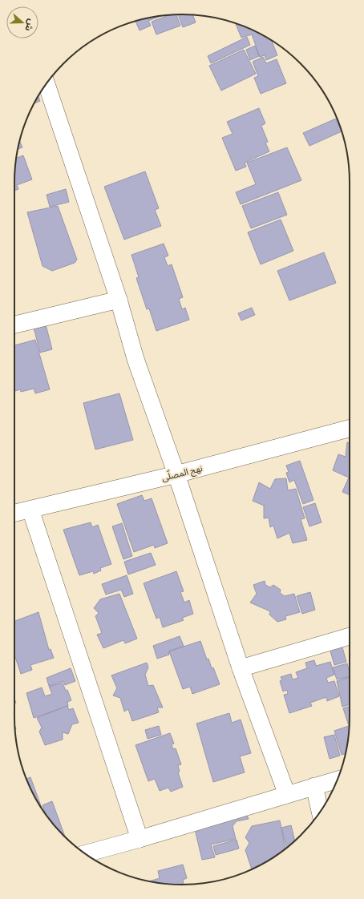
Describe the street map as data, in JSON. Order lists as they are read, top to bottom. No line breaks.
{"streets":{"street":["نهج المصلّى"]},"north":"right"}
